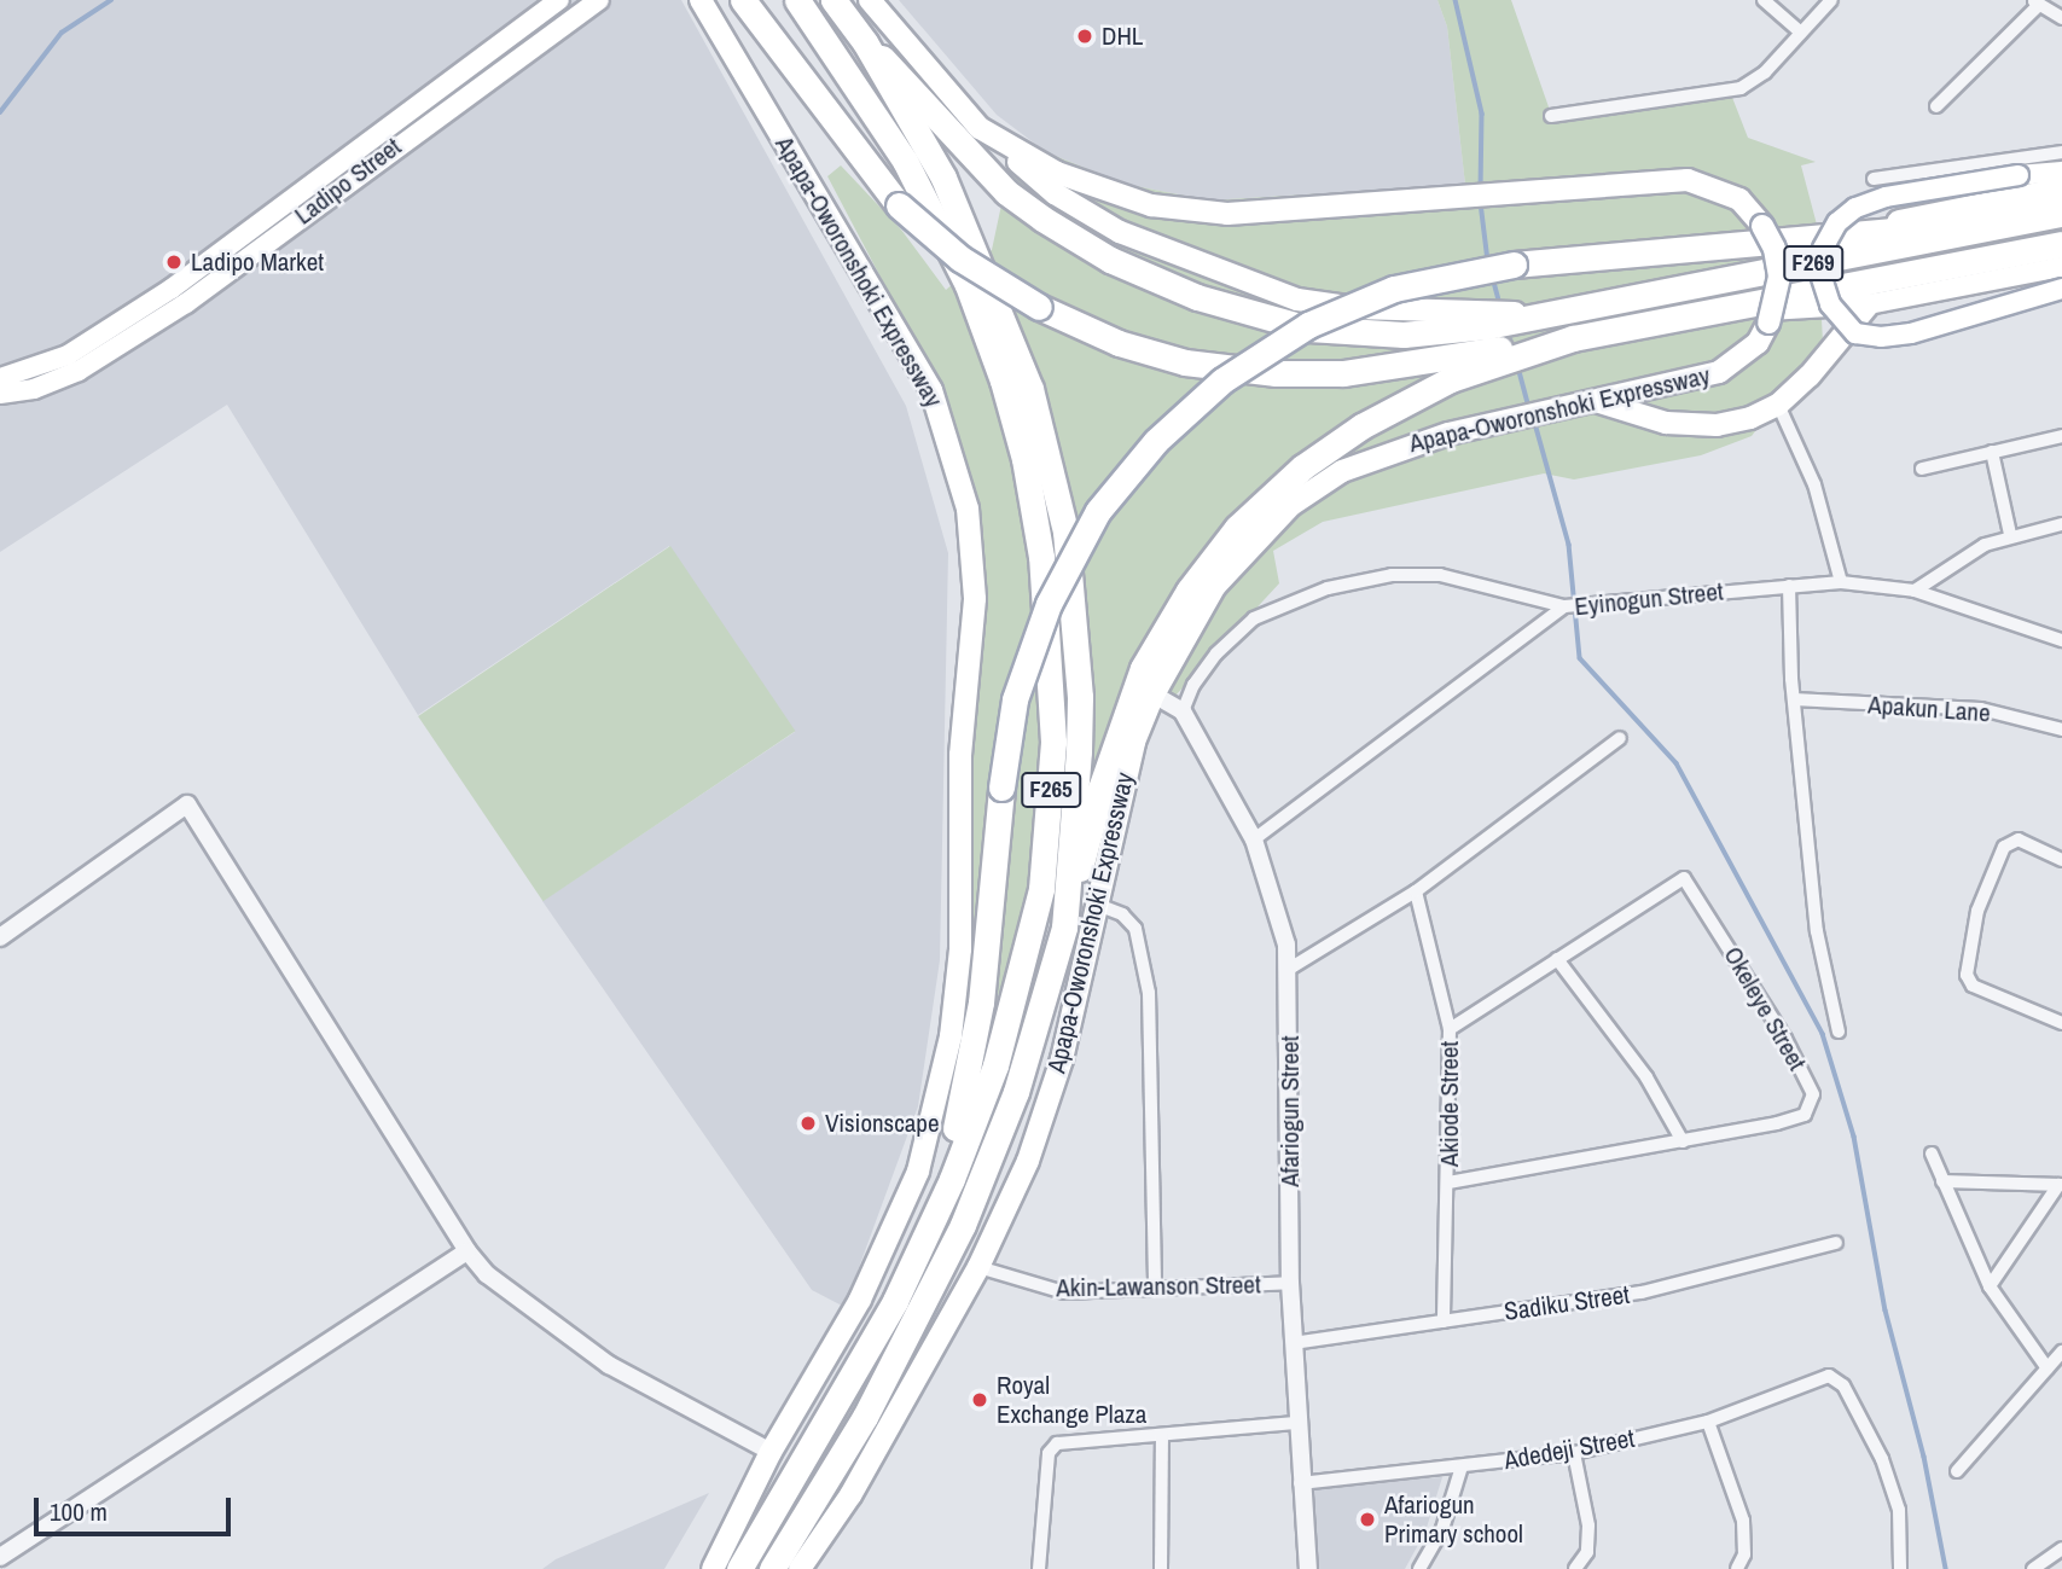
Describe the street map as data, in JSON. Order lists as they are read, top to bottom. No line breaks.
{"streets":{"highway":["F269","Apapa-Oworonshoki Expressway","F265"],"main road":["Ladipo Street"],"street":["Eyinogun Street","Apakun Lane","Okeleye Street","Akiode Street","Afariogun Street","Akin-Lawanson Street","Sadiku Street","Adedeji Street"]},"crossings":[["Apapa-Oworonshoki Expressway","Akin-Lawanson Street"],["Eyinogun Street","Afariogun Street"],["Okeleye Street","Akiode Street"],["Akiode Street","Sadiku Street"],["Afariogun Street","Akin-Lawanson Street"],["Afariogun Street","Sadiku Street"],["Afariogun Street","Adedeji Street"]],"places":["DHL","Ladipo Market","Visionscape","Royal Exchange Plaza","Afariogun Primary school"],"scale_bar":"100 m"}
